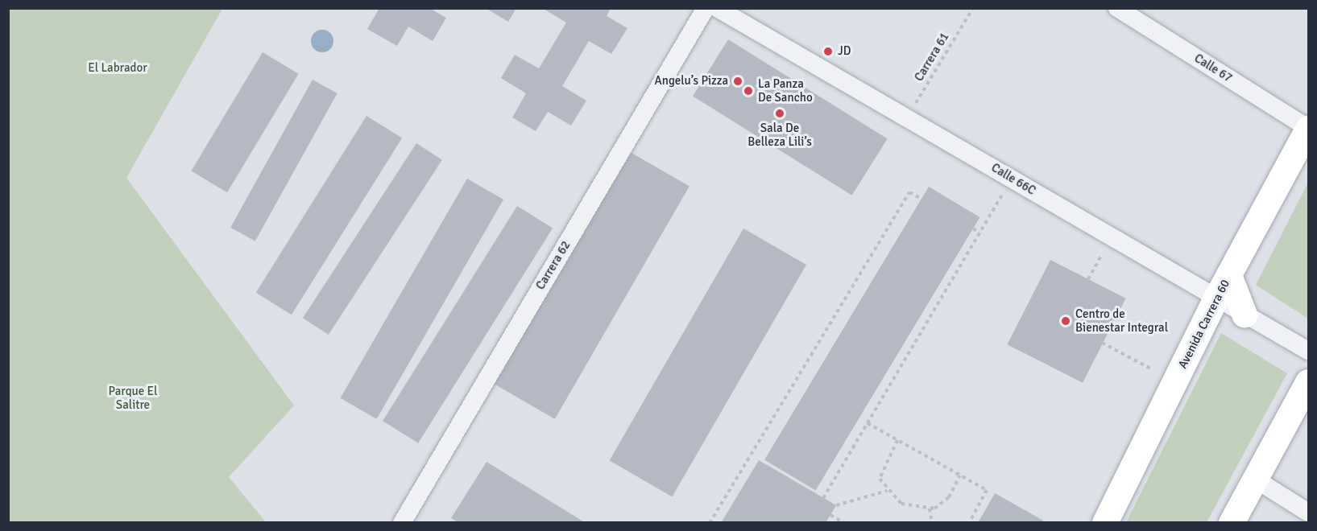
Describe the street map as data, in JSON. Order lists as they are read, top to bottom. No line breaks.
{"streets":{"main road":["Avenida Carrera 60"],"street":["Calle 67","Calle 66C","Carrera 62"],"path":["Carrera 61"]},"crossings":[["Carrera 61","Calle 66C"],["Calle 67","Avenida Carrera 60"],["Calle 66C","Avenida Carrera 60"]],"parks":["El Labrador","Parque El Salitre"],"places":["JD","Angelu’s Pizza","La Panza De Sancho","Sala De Belleza Lili’s","Centro de Bienestar Integral"]}
